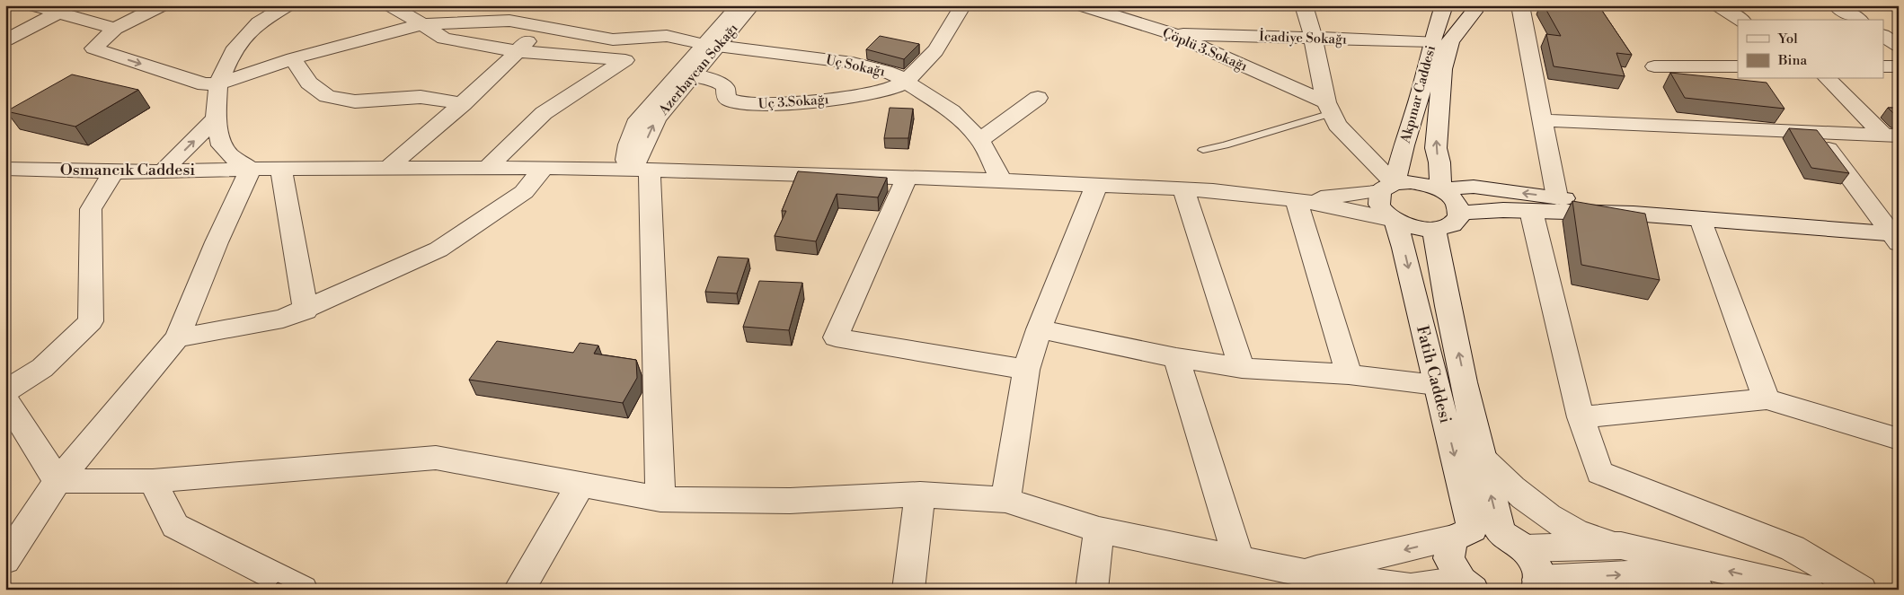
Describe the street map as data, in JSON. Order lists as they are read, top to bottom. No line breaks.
{"streets":{"street":["İcadiye Sokağı","Çöplü 3.Sokağı","Uç Sokağı","Azerbaycan Sokağı","Akpınar Caddesi","Uç 3.Sokağı","Osmancık Caddesi","Fatih Caddesi"]},"crossings":[["İcadiye Sokağı","Çöplü 3.Sokağı"],["İcadiye Sokağı","Akpınar Caddesi"],["Uç Sokağı","Azerbaycan Sokağı"],["Uç Sokağı","Uç 3.Sokağı"],["Uç Sokağı","Osmancık Caddesi"],["Azerbaycan Sokağı","Uç 3.Sokağı"]],"legend":["Yol","Bina"]}
